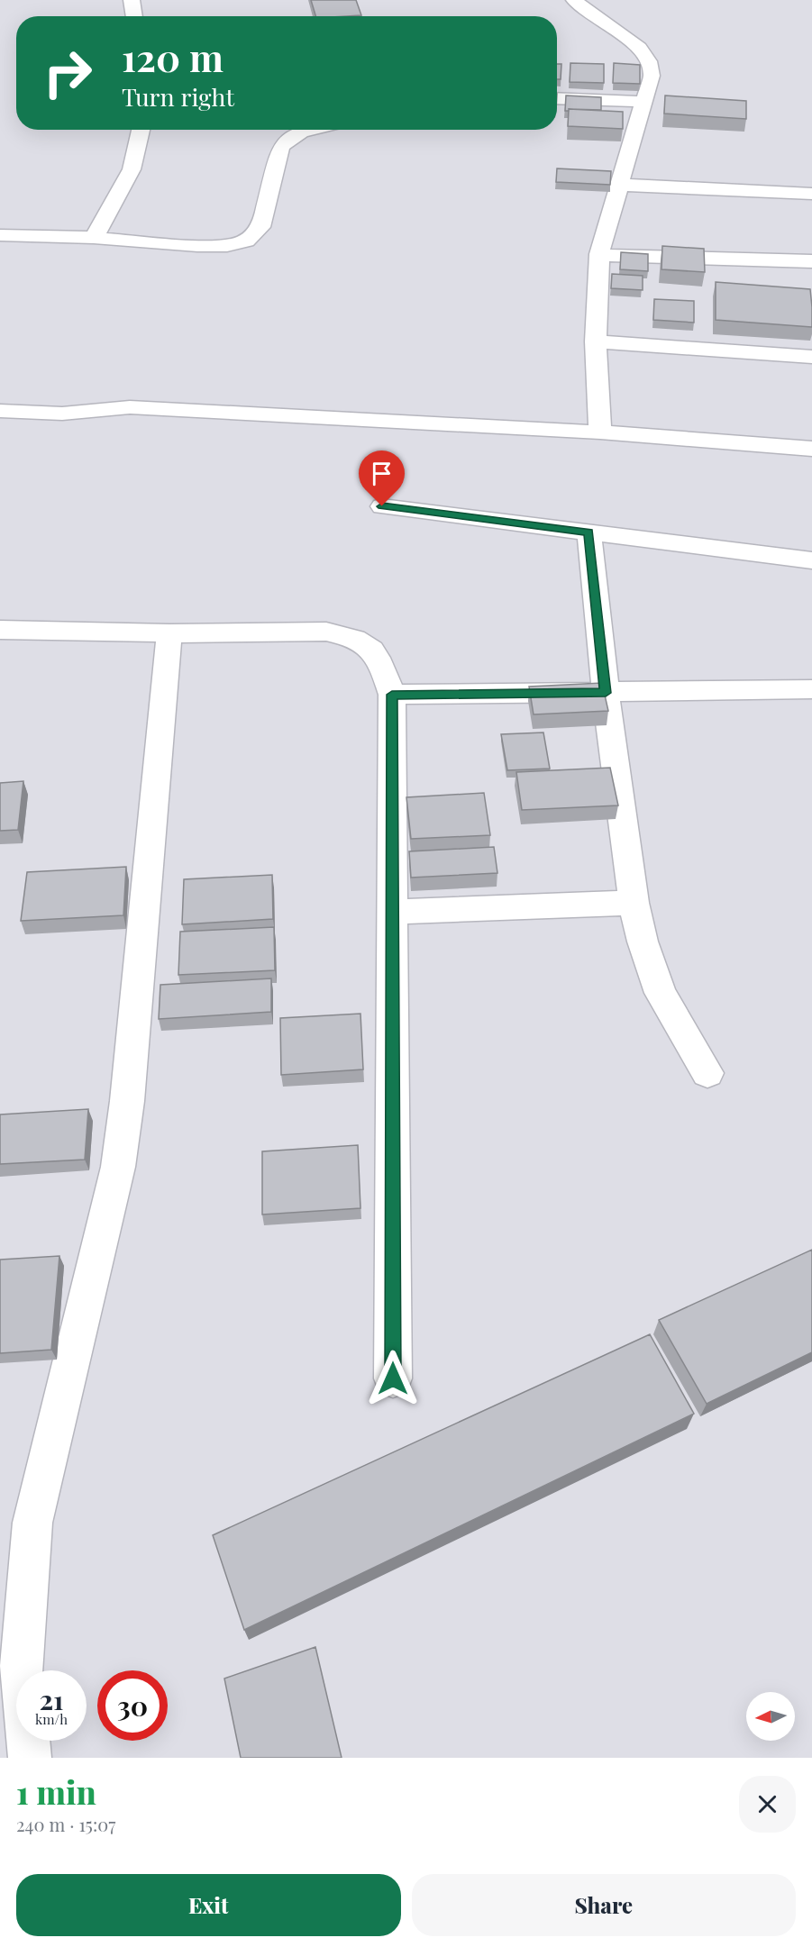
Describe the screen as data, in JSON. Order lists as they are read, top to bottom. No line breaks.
{"north":"left","page":{"turn":["120 m","Turn right"],"speed":"21 km/h","limit":"30","heading":["1 min","240 m · 15:07"],"buttons":["Exit","Share"]}}
